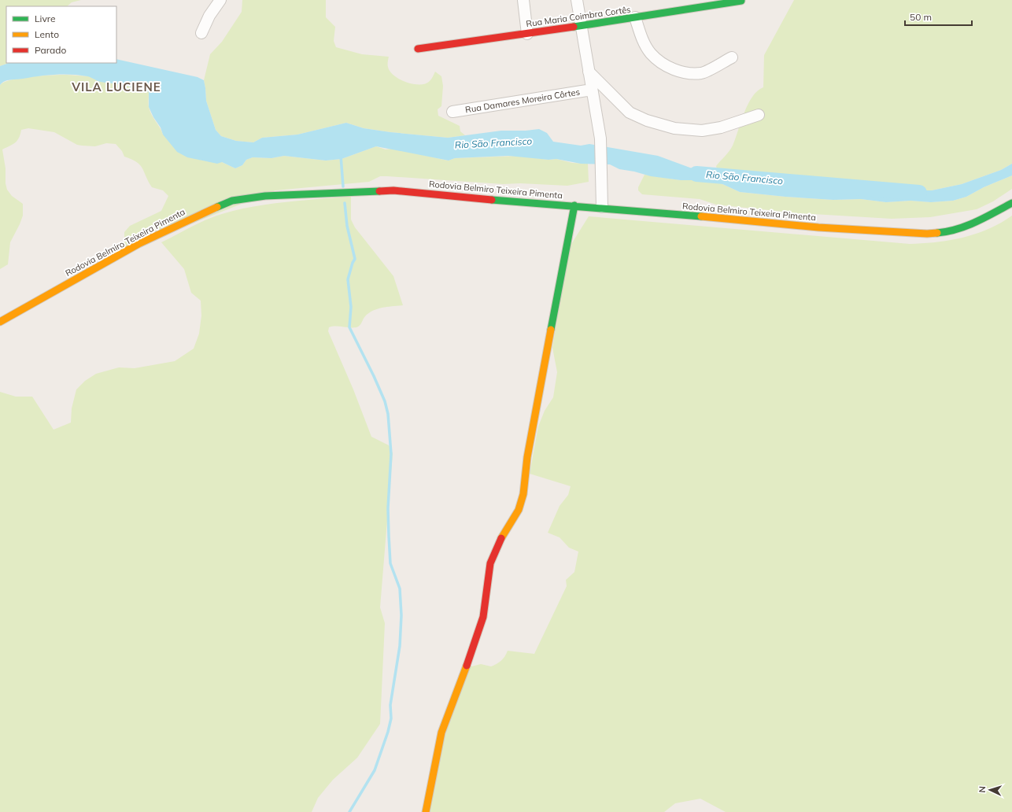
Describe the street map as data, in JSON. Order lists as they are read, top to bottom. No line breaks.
{"streets":{"main road":["Rua Maria Coimbra Cortês","Rodovia Belmiro Teixeira Pimenta"],"street":["Rua Damares Moreira Côrtes"]},"districts":["VILA LUCIENE"],"water":["Rio São Francisco"],"legend":["Livre","Lento","Parado"],"scale_bar":"50 m","north":"left"}
